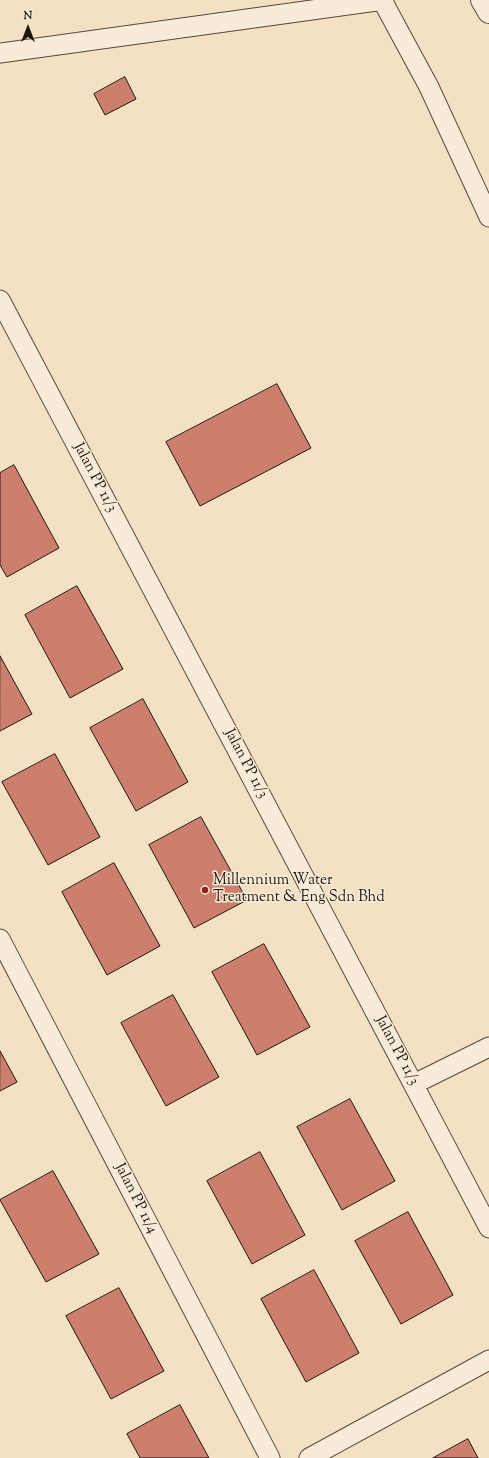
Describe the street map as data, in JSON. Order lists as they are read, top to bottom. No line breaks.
{"streets":{"street":["Jalan PP 11/3","Jalan PP 11/4"]},"places":["Millennium Water Treatment & Eng Sdn Bhd"],"north":"top"}
